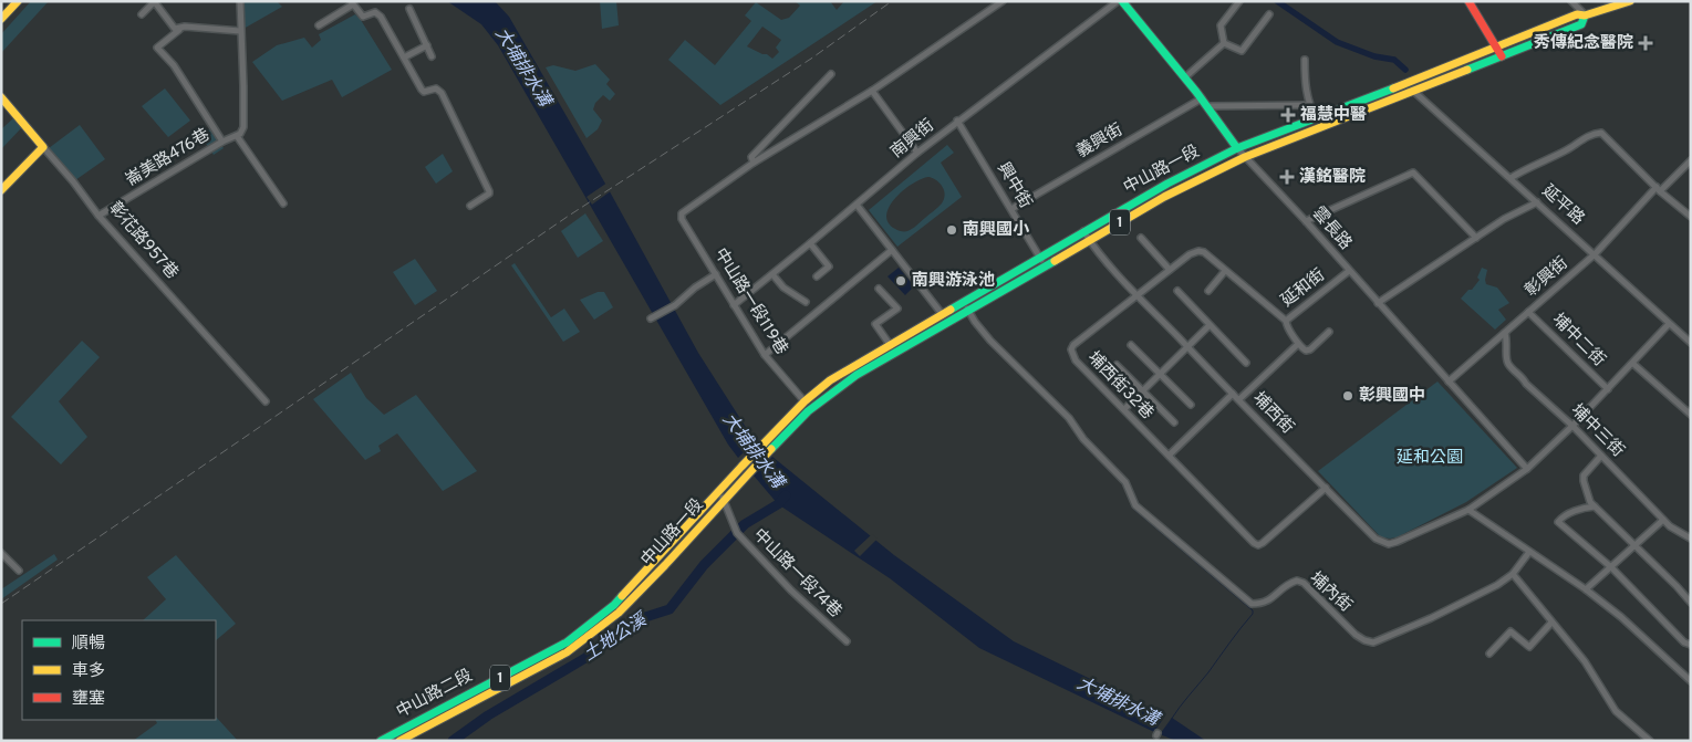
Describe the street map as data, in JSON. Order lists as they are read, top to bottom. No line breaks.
{"streets":{"main road":["中山路一段","1","雲長路","彰花路957巷","中山路二段"],"street":["南興街","義興街","崙美路476巷","興中街","延平路","彰興街","延和街","中山路一段119巷","埔中二街","埔西街32巷","埔西街","埔中三街","中山路一段74巷","埔內街"]},"crossings":[["南興街","興中街"],["南興街","雲長路"],["南興街","中山路一段119巷"],["義興街","興中街"],["義興街","雲長路"],["崙美路476巷","彰花路957巷"],["中山路一段","興中街"],["中山路一段","延平路"],["中山路一段","雲長路"],["中山路一段","中山路一段119巷"],["中山路一段","埔西街"],["中山路一段","中山路一段74巷"],["中山路一段","埔內街"],["中山路一段","中山路二段"],["延平路","彰興街"],["延平路","埔西街"],["雲長路","彰興街"],["雲長路","延和街"],["雲長路","埔西街"],["彰興街","埔中二街"],["彰興街","埔中三街"],["延和街","埔西街32巷"],["延和街","埔西街"],["埔中二街","埔西街"],["埔西街32巷","埔西街"],["埔西街","埔中三街"]],"water":["大埔排水溝","土地公溪"],"parks":["延和公園"],"places":{"health":["秀傳紀念醫院","福慧中醫","漢銘醫院"],"other":["南興國小","南興游泳池","彰興國中"]},"legend":["順暢","車多","壅塞"]}
